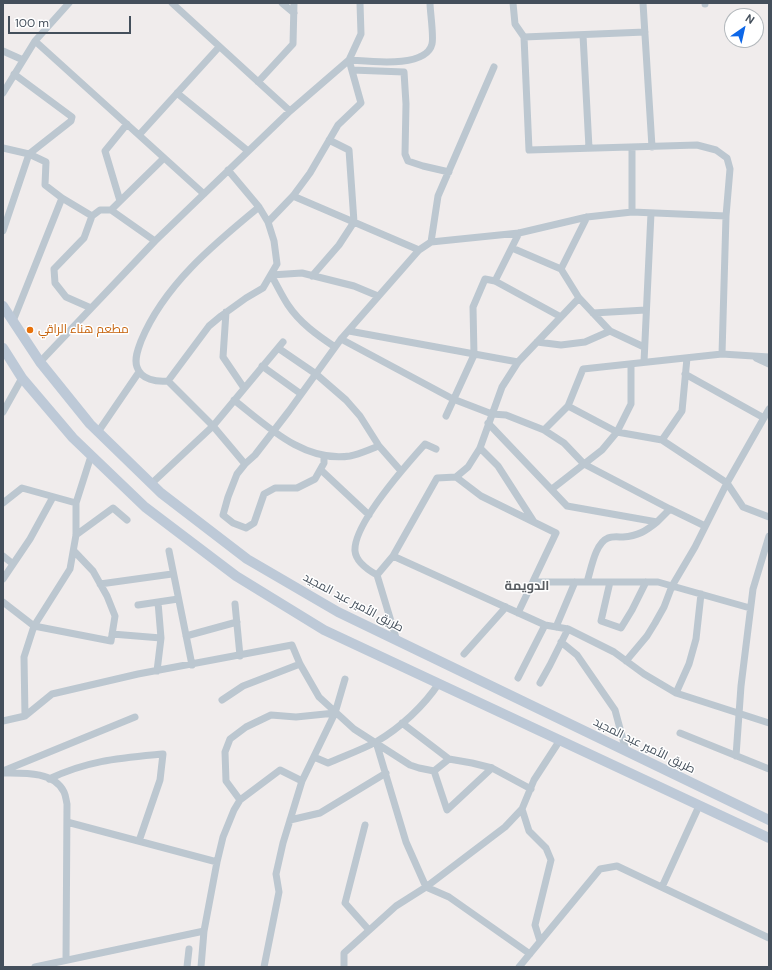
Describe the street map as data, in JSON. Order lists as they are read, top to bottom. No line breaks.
{"streets":{"main road":["طريق الأمير عبد المجيد"]},"districts":["الدويمة"],"places":["مطعم هناء الراقي"],"scale_bar":"100 m","north":"top right"}
